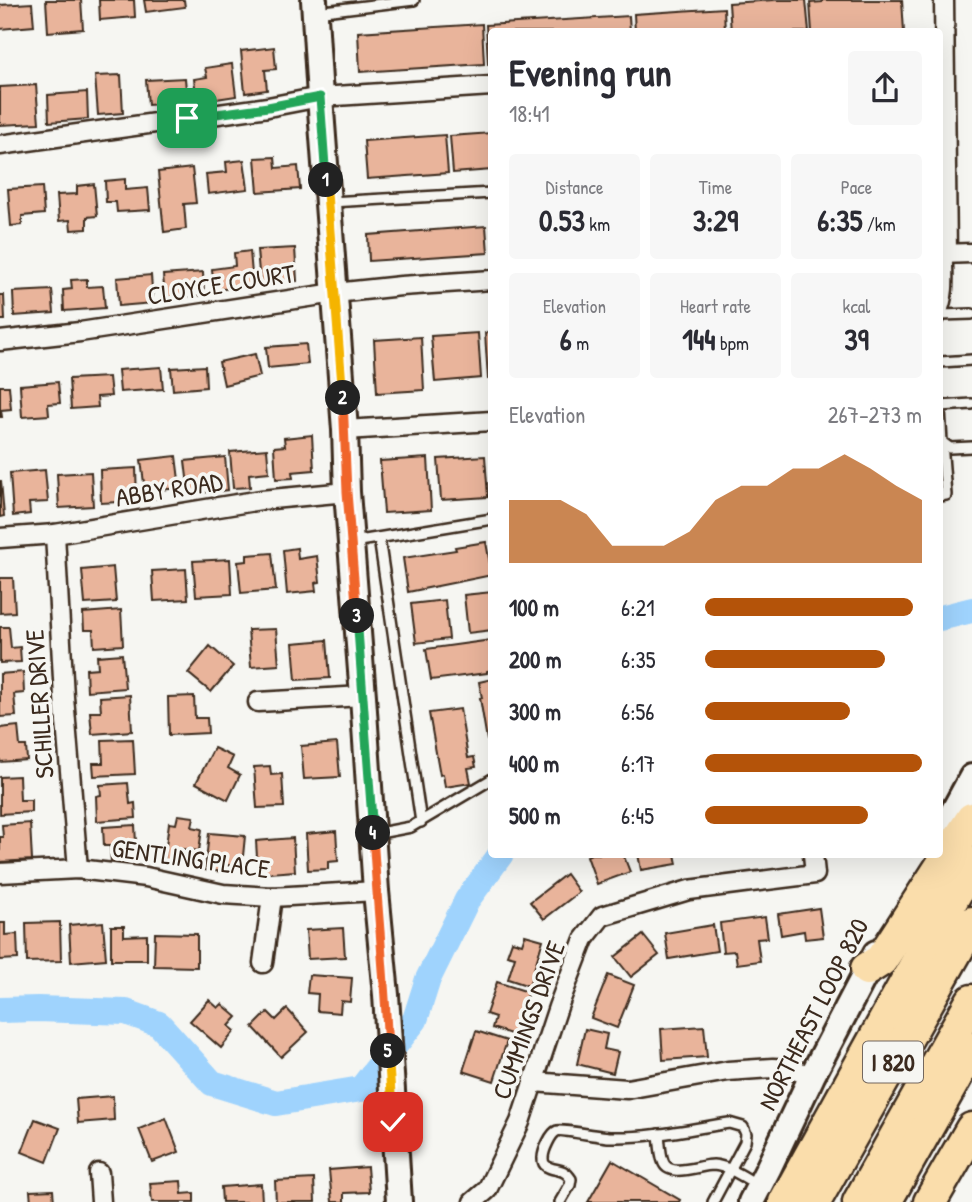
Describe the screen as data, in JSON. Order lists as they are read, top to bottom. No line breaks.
{"streets":{"highway":["I 820"],"street":["CLOYCE COURT","ABBY ROAD","SCHILLER DRIVE","GENTLING PLACE","NORTHEAST LOOP 820","CUMMINGS DRIVE"]},"crossings":[["ABBY ROAD","SCHILLER DRIVE"],["SCHILLER DRIVE","GENTLING PLACE"]],"page":{"heading":["Evening run","18:41"],"stats":[["Distance","0.53 km"],["Time","3:29"],["Pace","6:35 /km"],["Elevation","6 m"],["Heart rate","144 bpm"],["kcal","39"]],"pins":["1","2","3","4","5"],"chart":["Elevation","267–273 m"],"list":[{"name":"100 m","note":"6:21"},{"name":"200 m","note":"6:35"},{"name":"300 m","note":"6:56"},{"name":"400 m","note":"6:17"},{"name":"500 m","note":"6:45"}]}}
